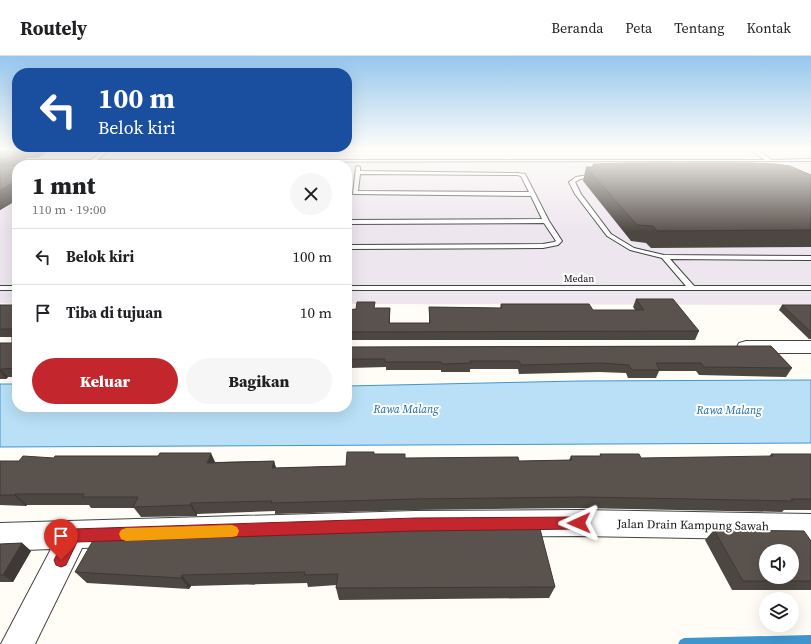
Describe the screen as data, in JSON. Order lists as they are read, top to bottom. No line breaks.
{"streets":{"street":["Jalan Drain Kampung Sawah"],"lane":["Medan"]},"water":["Rawa Malang"],"page":{"header":"Routely","nav":["Beranda","Peta","Tentang","Kontak"],"turn":["100 m","Belok kiri"],"heading":["1 mnt","110 m · 19:00"],"list":[{"name":"Belok kiri","value":"100 m"},{"name":"Tiba di tujuan","value":"10 m"}],"buttons":["Keluar","Bagikan"]}}
